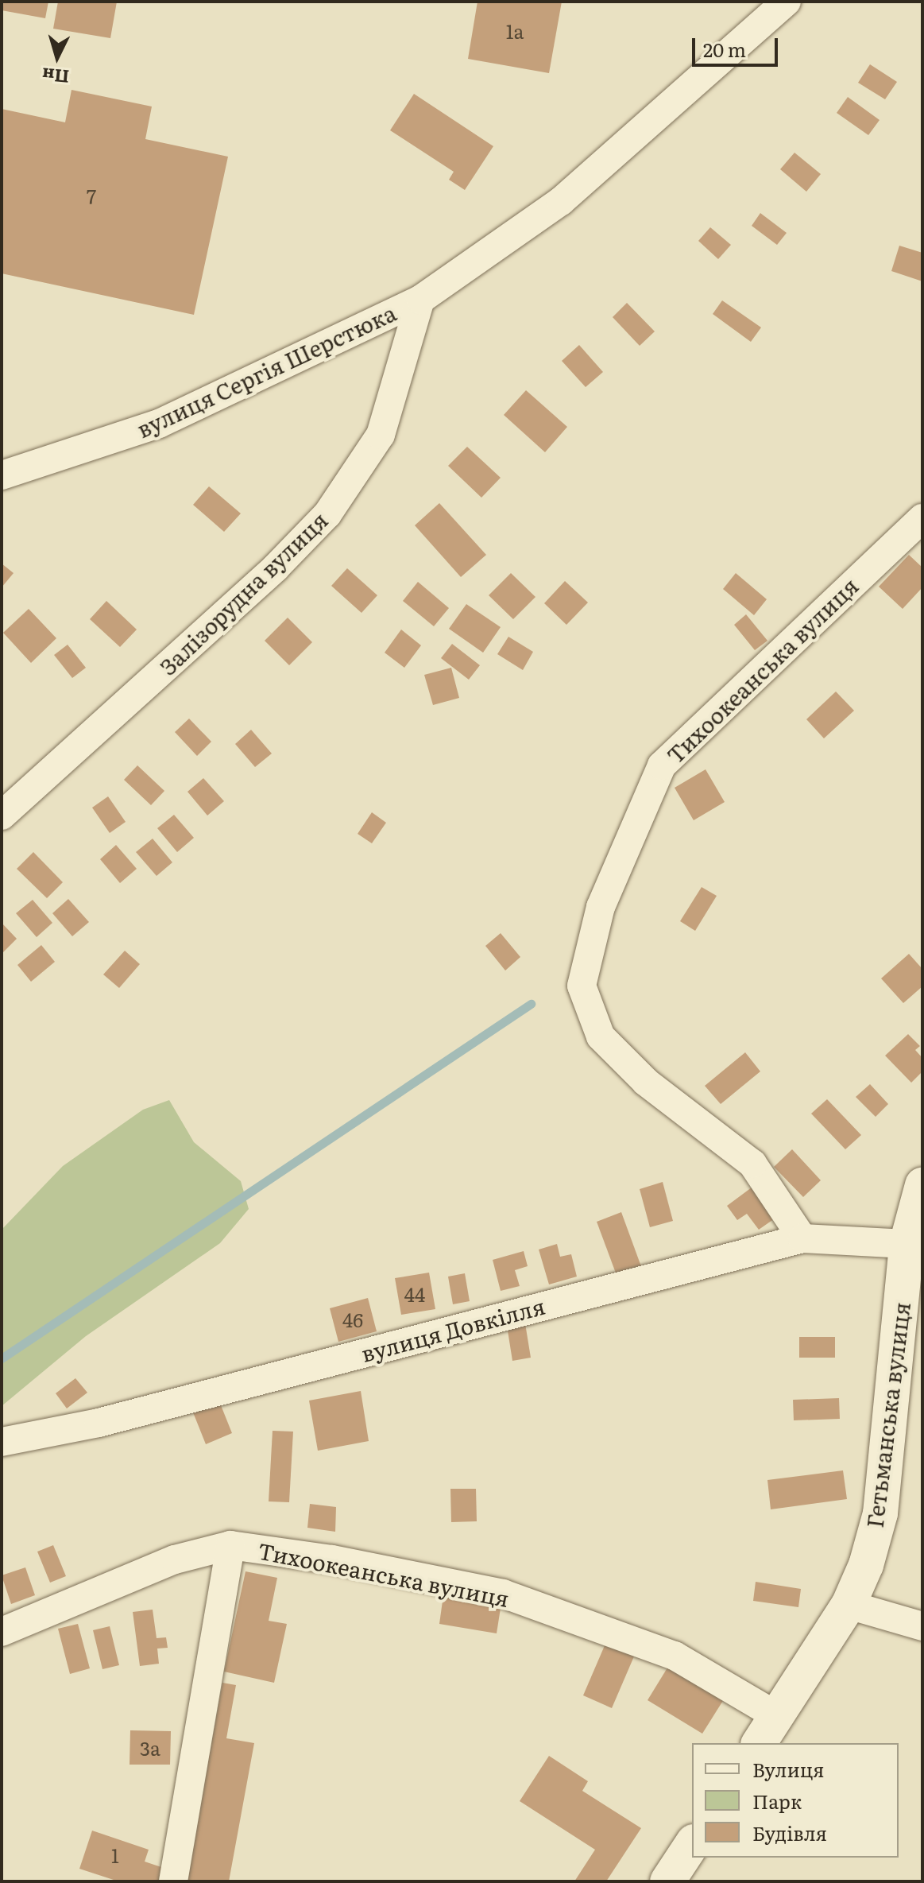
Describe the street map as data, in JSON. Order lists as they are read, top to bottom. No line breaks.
{"streets":{"street":["вулиця Сергія Шерстюка","Залізорудна вулиця","Тихоокеанська вулиця","вулиця Довкілля","Гетьманська вулиця"]},"crossings":[["вулиця Сергія Шерстюка","Залізорудна вулиця"],["Тихоокеанська вулиця","вулиця Довкілля"],["Тихоокеанська вулиця","Гетьманська вулиця"],["вулиця Довкілля","Гетьманська вулиця"]],"house_numbers":["1а","7","44","46","3а","1"],"legend":["Вулиця","Парк","Будівля"],"scale_bar":"20 m","north":"bottom"}
